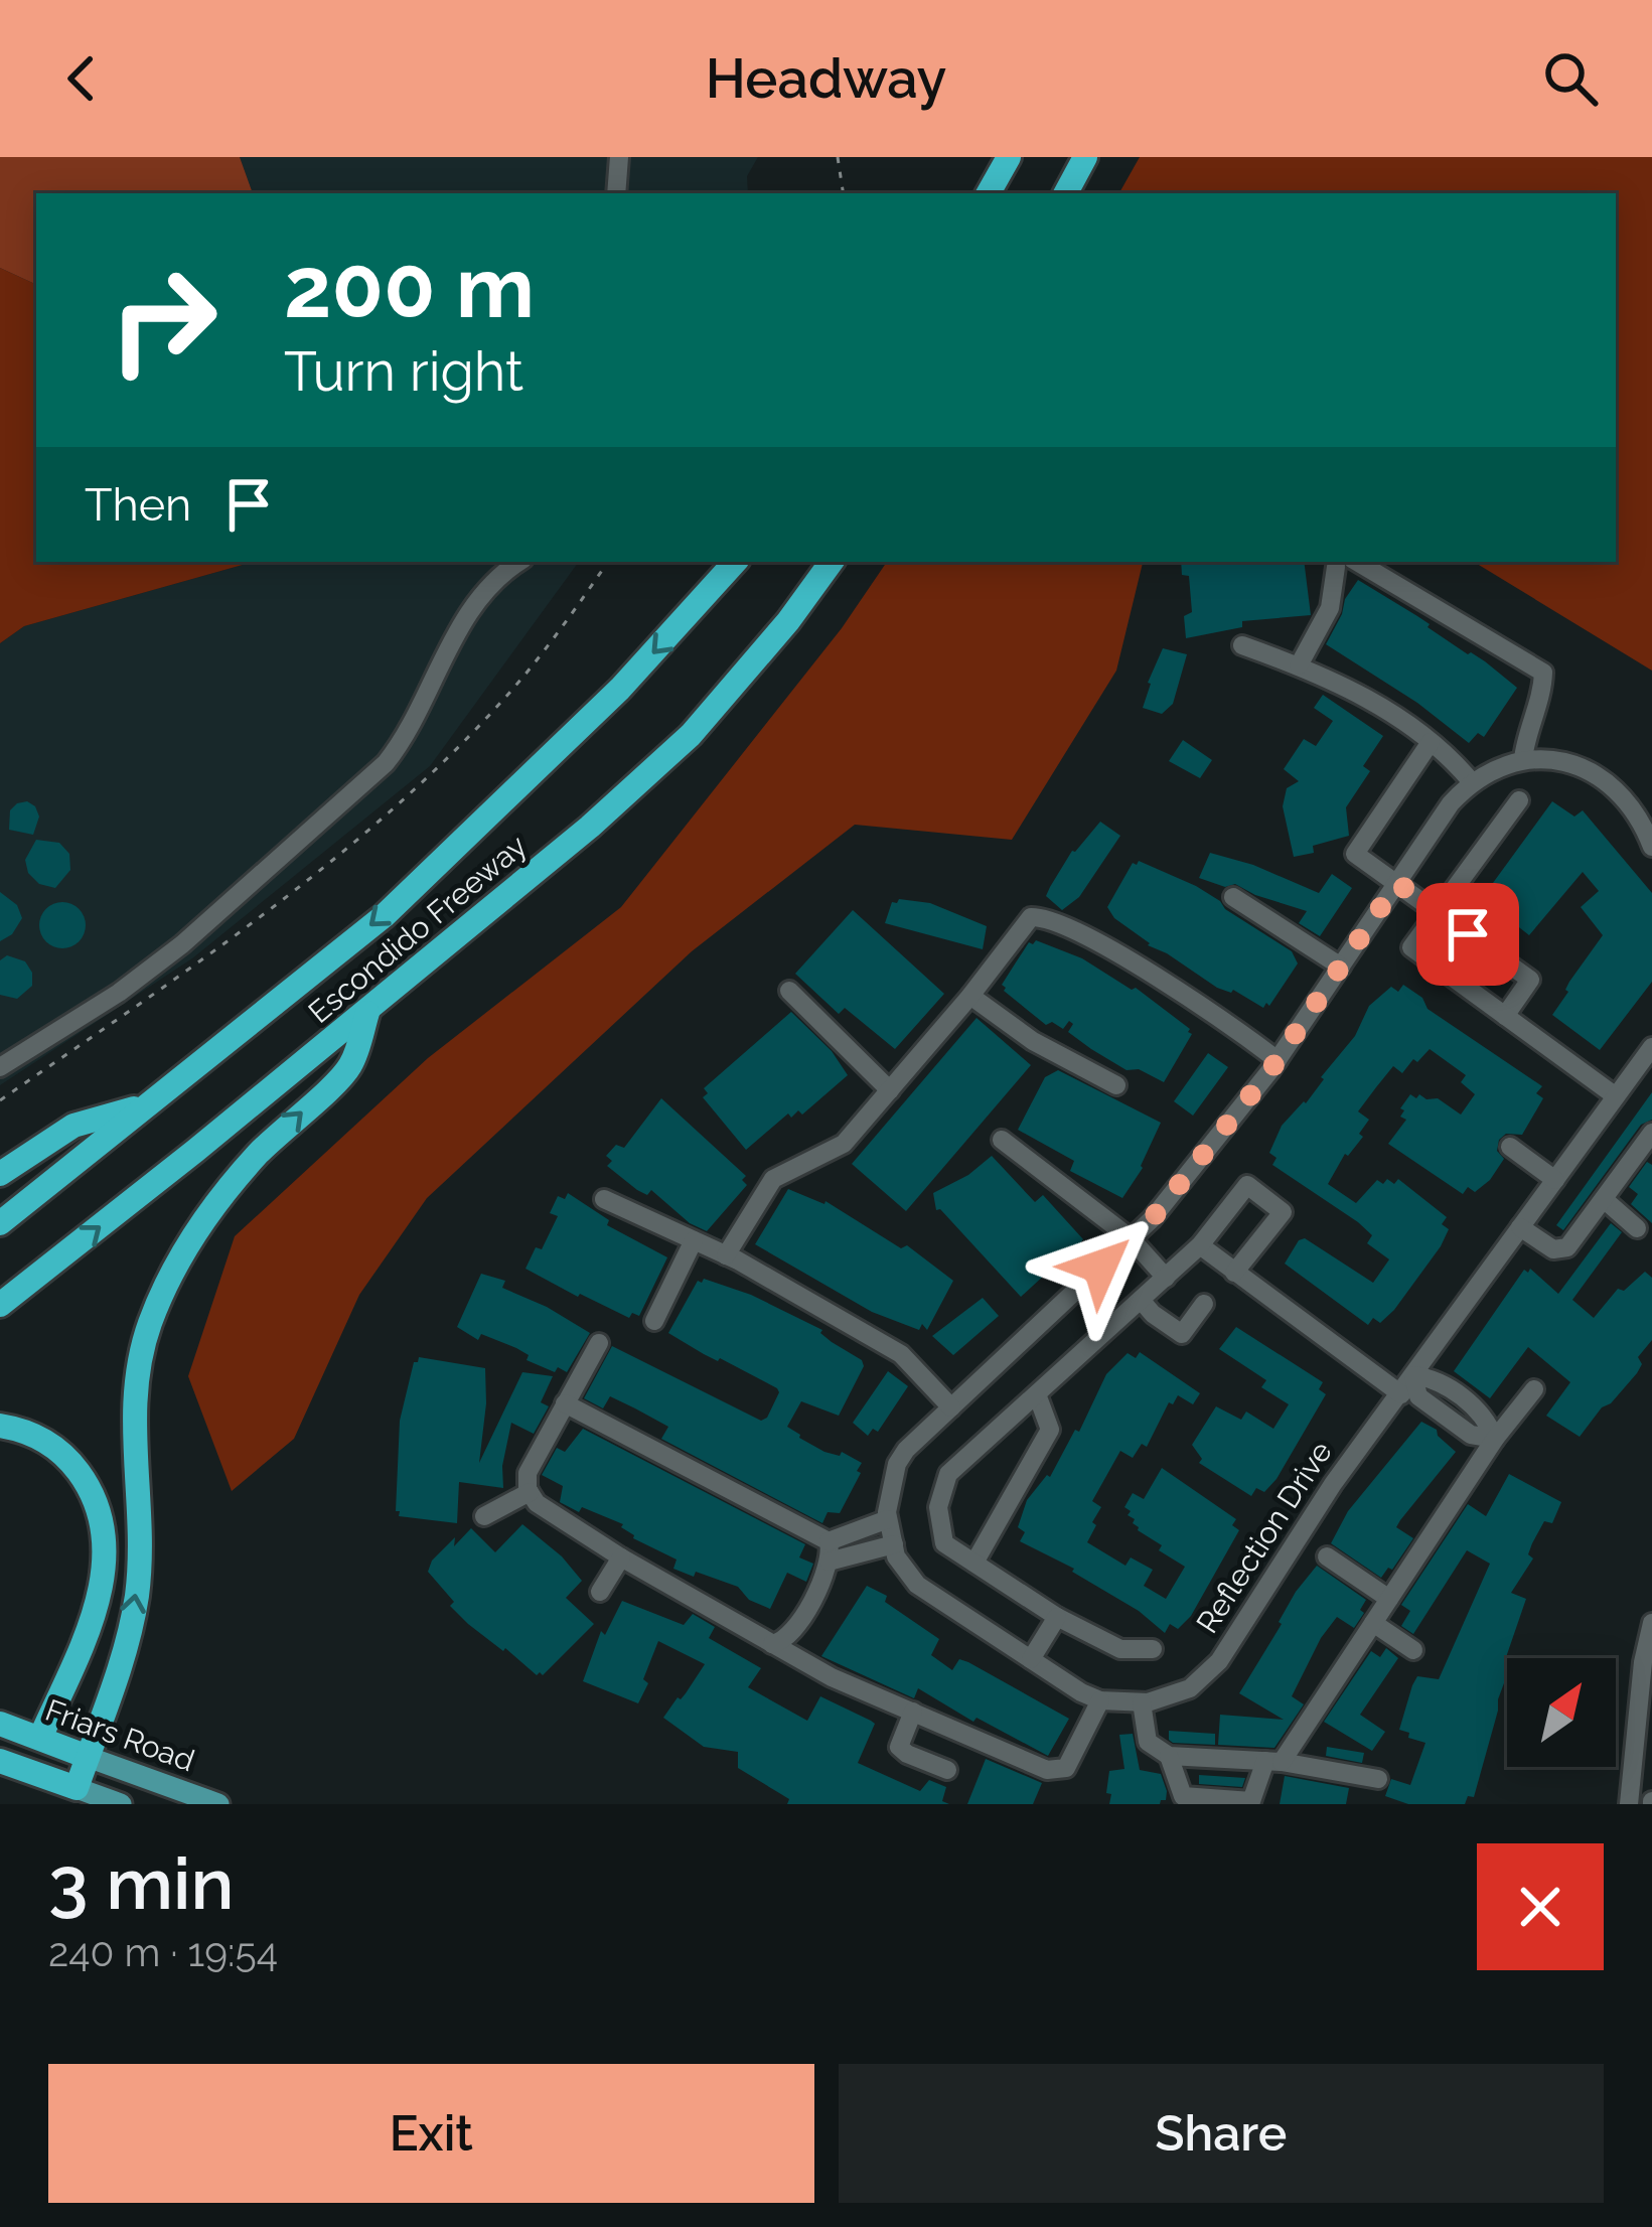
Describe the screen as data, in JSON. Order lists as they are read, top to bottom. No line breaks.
{"streets":{"highway":["Escondido Freeway","Friars Road"],"street":["Reflection Drive"]},"north":"top right","page":{"header":"Headway","turn":["200 m","Turn right"],"then":"Then","heading":["3 min","240 m · 19:54"],"buttons":["Exit","Share"]}}
